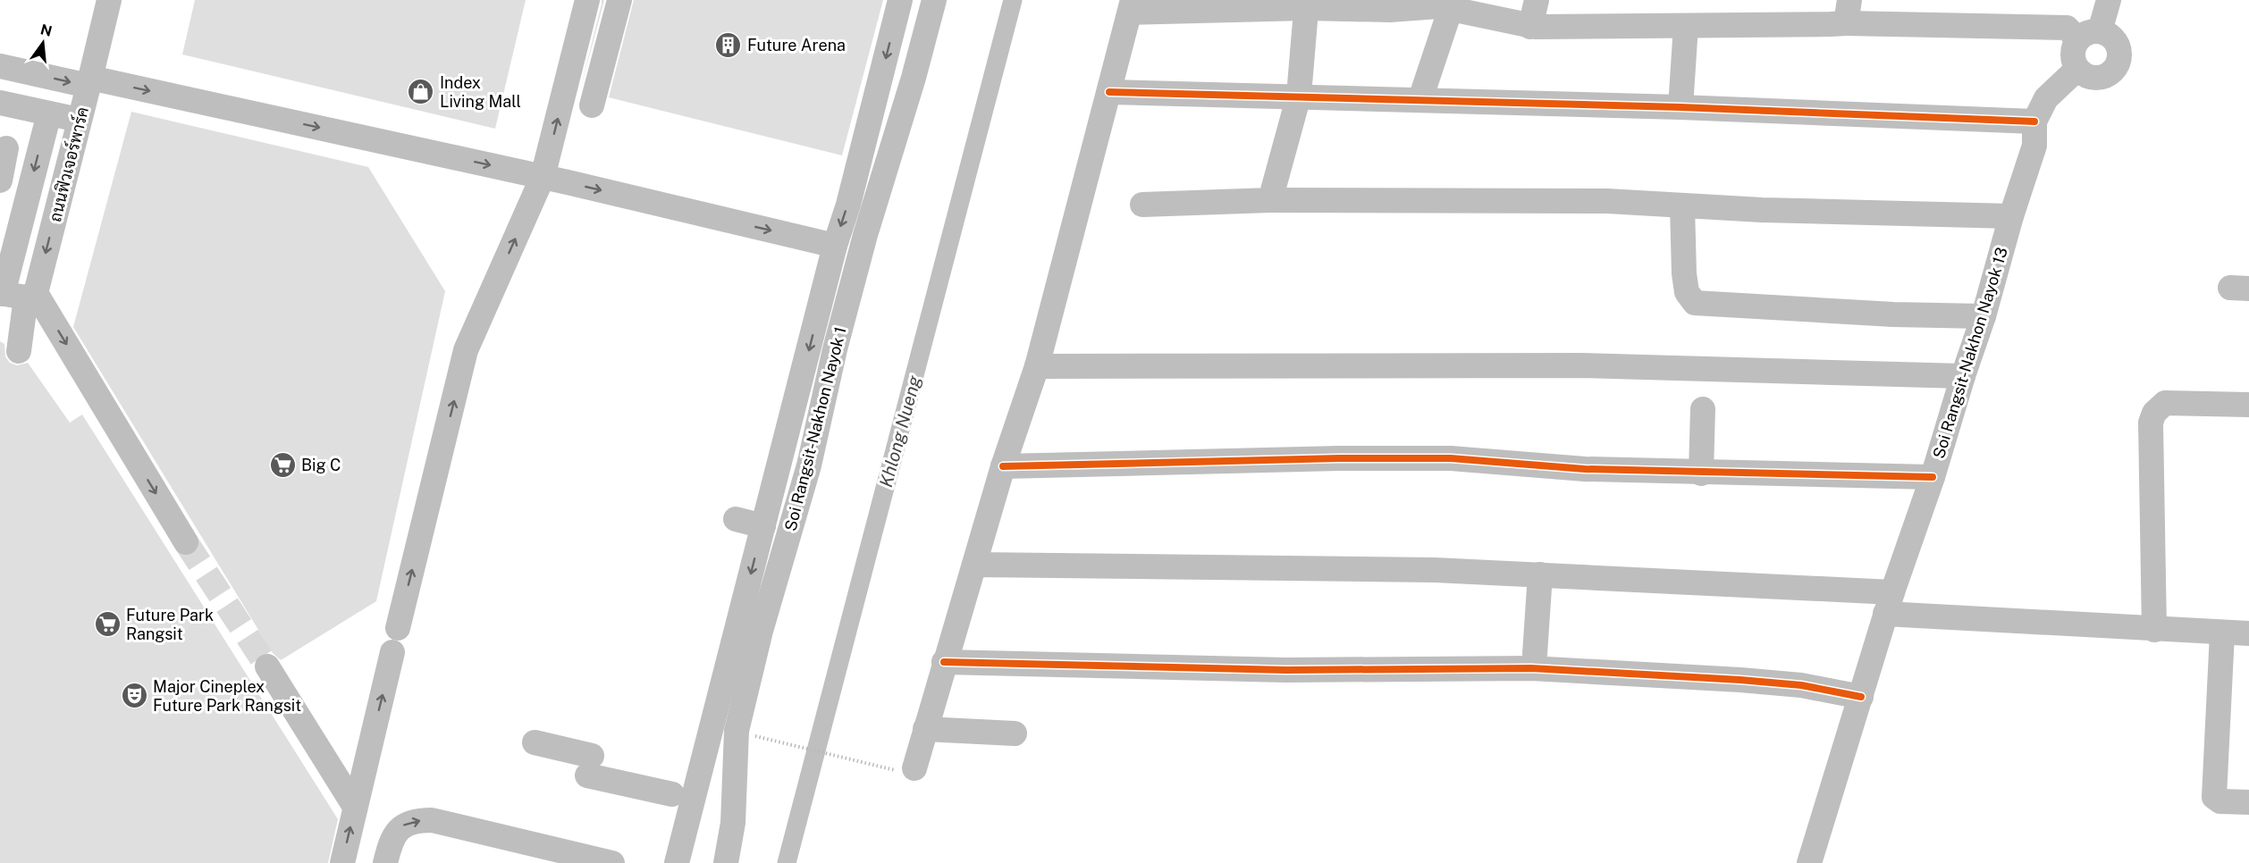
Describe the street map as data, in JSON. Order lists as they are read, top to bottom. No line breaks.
{"streets":{"street":["ถนนฟิวเจอร์พาร์ค","Soi Rangsit-Nakhon Nayok 13","Soi Rangsit-Nakhon Nayok 1"]},"water":["Khlong Nueng"],"places":{"building":["Future Arena"],"shop":["Index Living Mall"],"supermarket":["Big C","Future Park Rangsit"],"theatre":["Major Cineplex Future Park Rangsit"]},"north":"top"}
